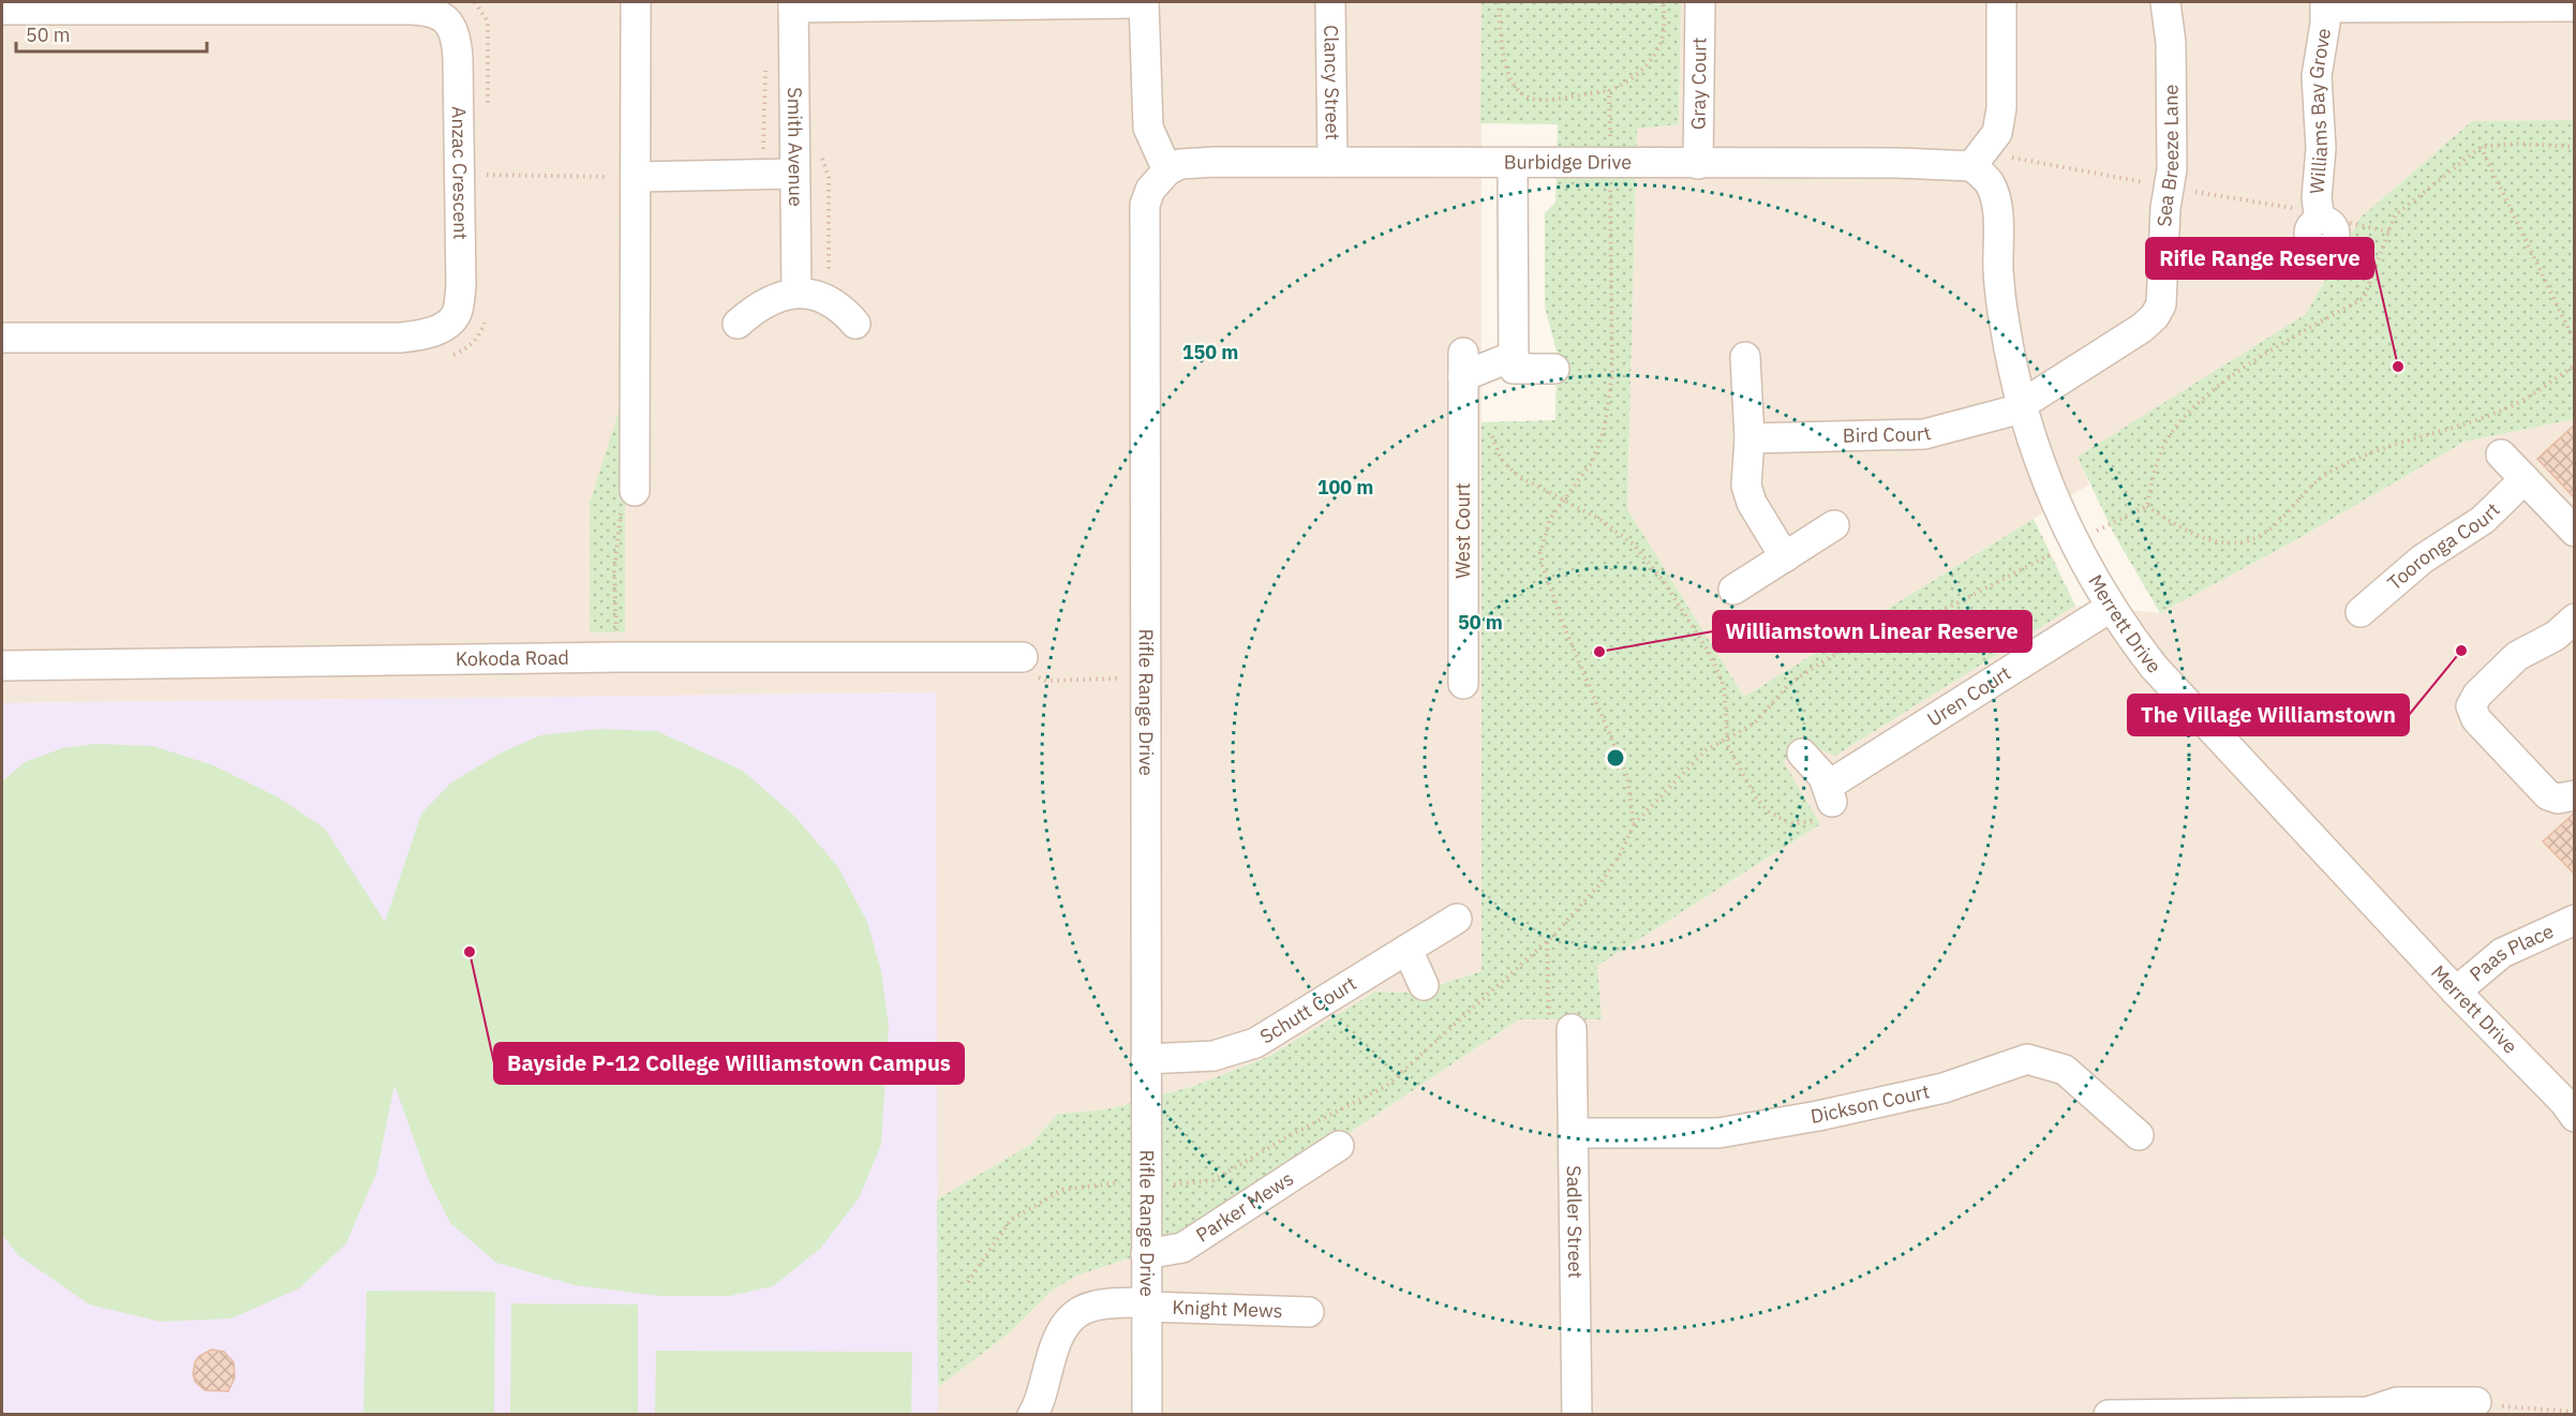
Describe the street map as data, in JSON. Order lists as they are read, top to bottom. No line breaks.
{"streets":{"street":["Clancy Street","Gray Court","Williams Bay Grove","Smith Avenue","Sea Breeze Lane","Burbidge Drive","Anzac Crescent","Bird Court","West Court","Tooronga Court","Merrett Drive","Kokoda Road","Uren Court","Rifle Range Drive","Paas Place","Schutt Court","Dickson Court","Parker Mews","Sadler Street","Knight Mews"]},"crossings":[["Clancy Street","Burbidge Drive"],["Gray Court","Burbidge Drive"],["Sea Breeze Lane","Bird Court"],["Burbidge Drive","Merrett Drive"],["Burbidge Drive","Rifle Range Drive"],["Bird Court","Merrett Drive"],["Merrett Drive","Uren Court"],["Merrett Drive","Paas Place"],["Rifle Range Drive","Schutt Court"],["Rifle Range Drive","Parker Mews"],["Rifle Range Drive","Knight Mews"],["Dickson Court","Sadler Street"]],"places":["Rifle Range Reserve","The Village Williamstown","Williamstown Linear Reserve","Bayside P-12 College Williamstown Campus"],"scale_bar":"50 m","rings":["150 m","100 m","50 m"]}
